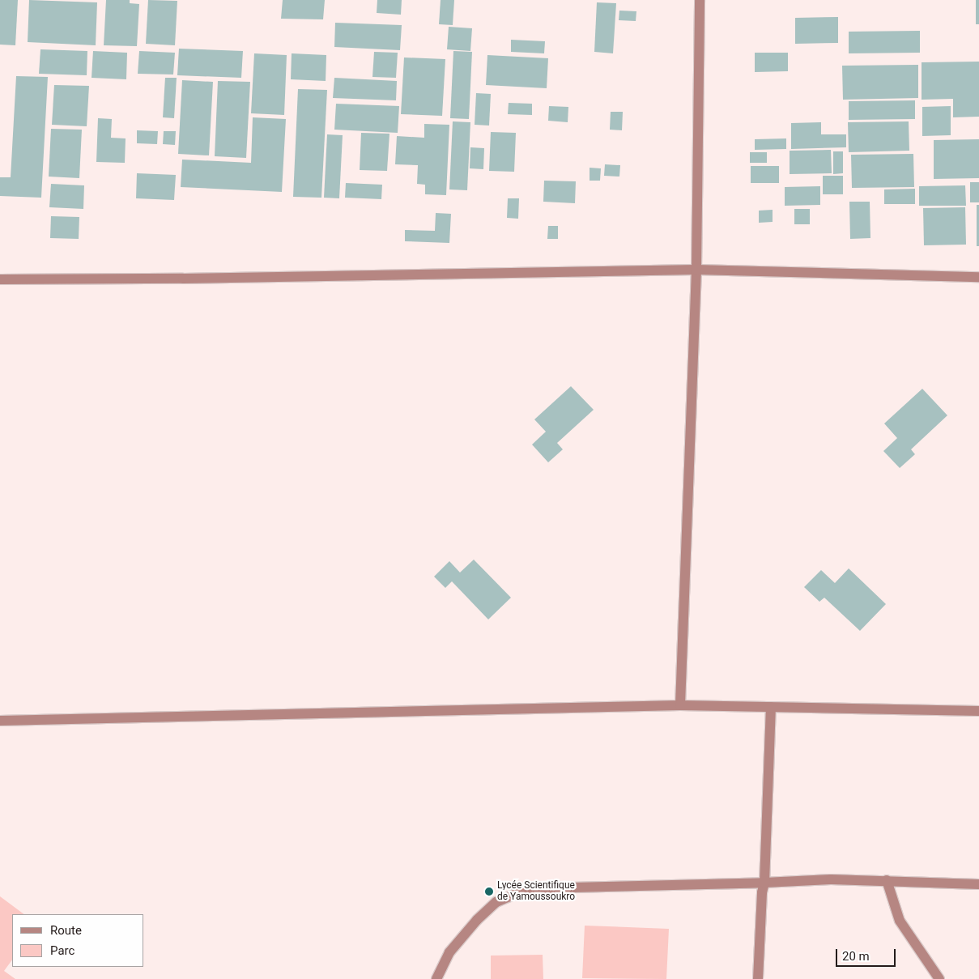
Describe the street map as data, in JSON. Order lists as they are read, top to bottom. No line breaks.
{"places":["Lycée Scientifique de Yamoussoukro"],"legend":["Route","Parc"],"scale_bar":"20 m"}
